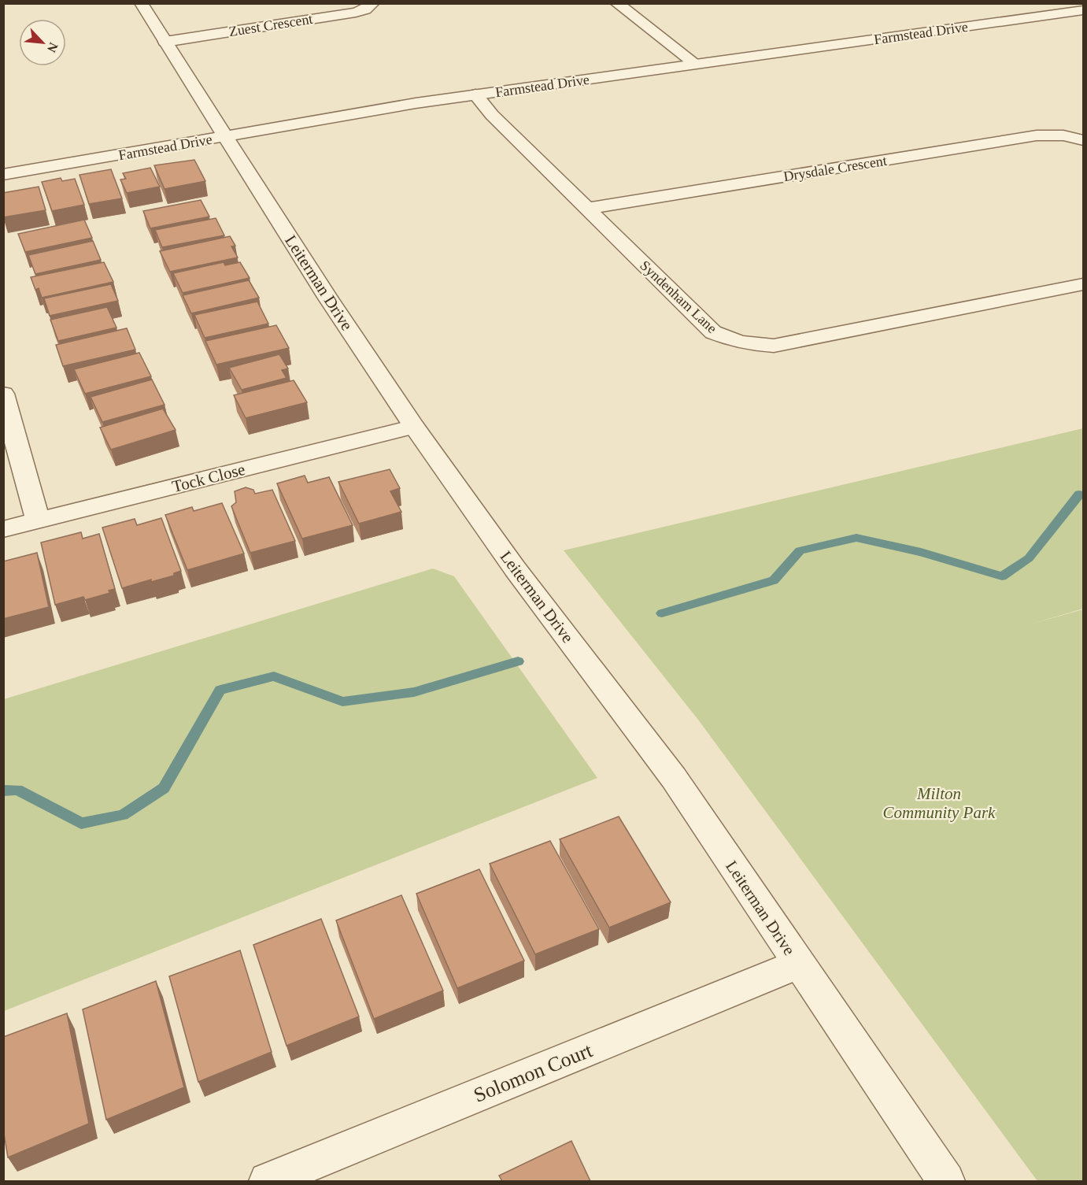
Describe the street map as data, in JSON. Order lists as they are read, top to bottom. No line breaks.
{"streets":{"street":["Zuest Crescent","Farmstead Drive","Drysdale Crescent","Leiterman Drive","Syndenham Lane","Tock Close","Solomon Court"]},"crossings":[["Zuest Crescent","Leiterman Drive"],["Farmstead Drive","Leiterman Drive"],["Farmstead Drive","Syndenham Lane"],["Drysdale Crescent","Syndenham Lane"],["Leiterman Drive","Tock Close"],["Leiterman Drive","Solomon Court"]],"parks":["Milton Community Park"],"north":"bottom right"}
